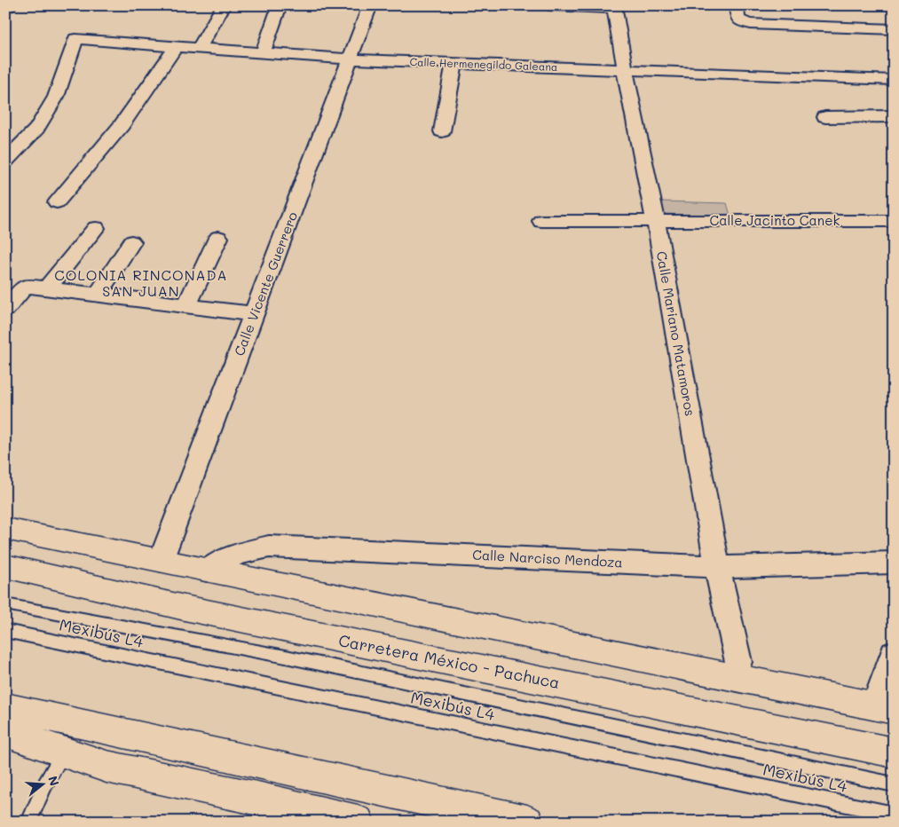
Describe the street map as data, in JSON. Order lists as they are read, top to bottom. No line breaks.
{"streets":{"highway":["Carretera México - Pachuca"],"street":["Calle Hermenegildo Galeana","Calle Jacinto Canek","Calle Vicente Guerrero","Calle Mariano Matamoros","Calle Narciso Mendoza"],"lane":["Mexibús L4"]},"crossings":[["Calle Hermenegildo Galeana","Calle Vicente Guerrero"],["Calle Hermenegildo Galeana","Calle Mariano Matamoros"],["Calle Jacinto Canek","Calle Mariano Matamoros"],["Calle Mariano Matamoros","Calle Narciso Mendoza"]],"districts":["COLONIA RINCONADA SAN JUAN"],"north":"right"}
